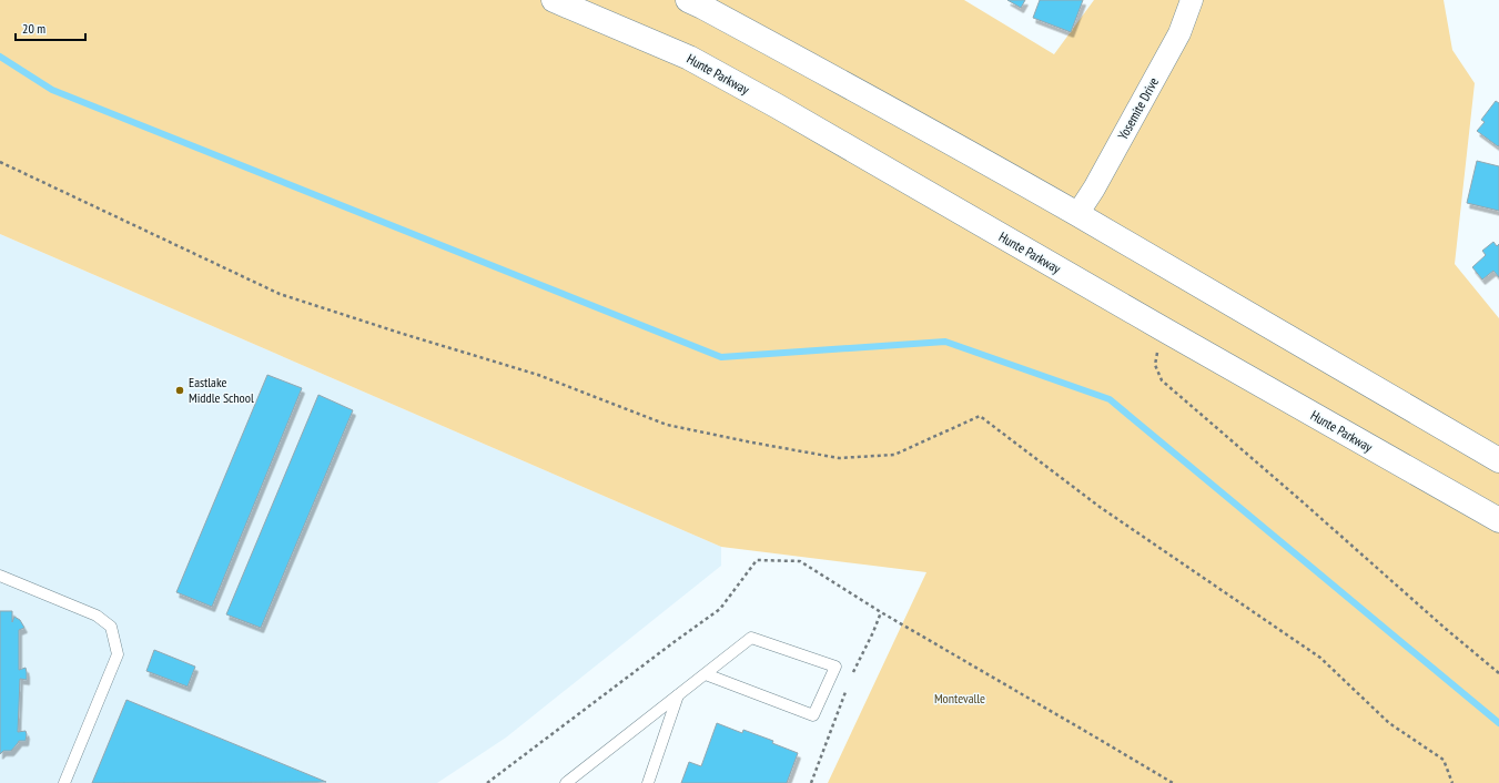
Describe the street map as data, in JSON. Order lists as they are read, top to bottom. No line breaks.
{"streets":{"main road":["Hunte Parkway"],"street":["Yosemite Drive"]},"parks":["Montevalle"],"places":["Eastlake Middle School"],"scale_bar":"20 m"}
